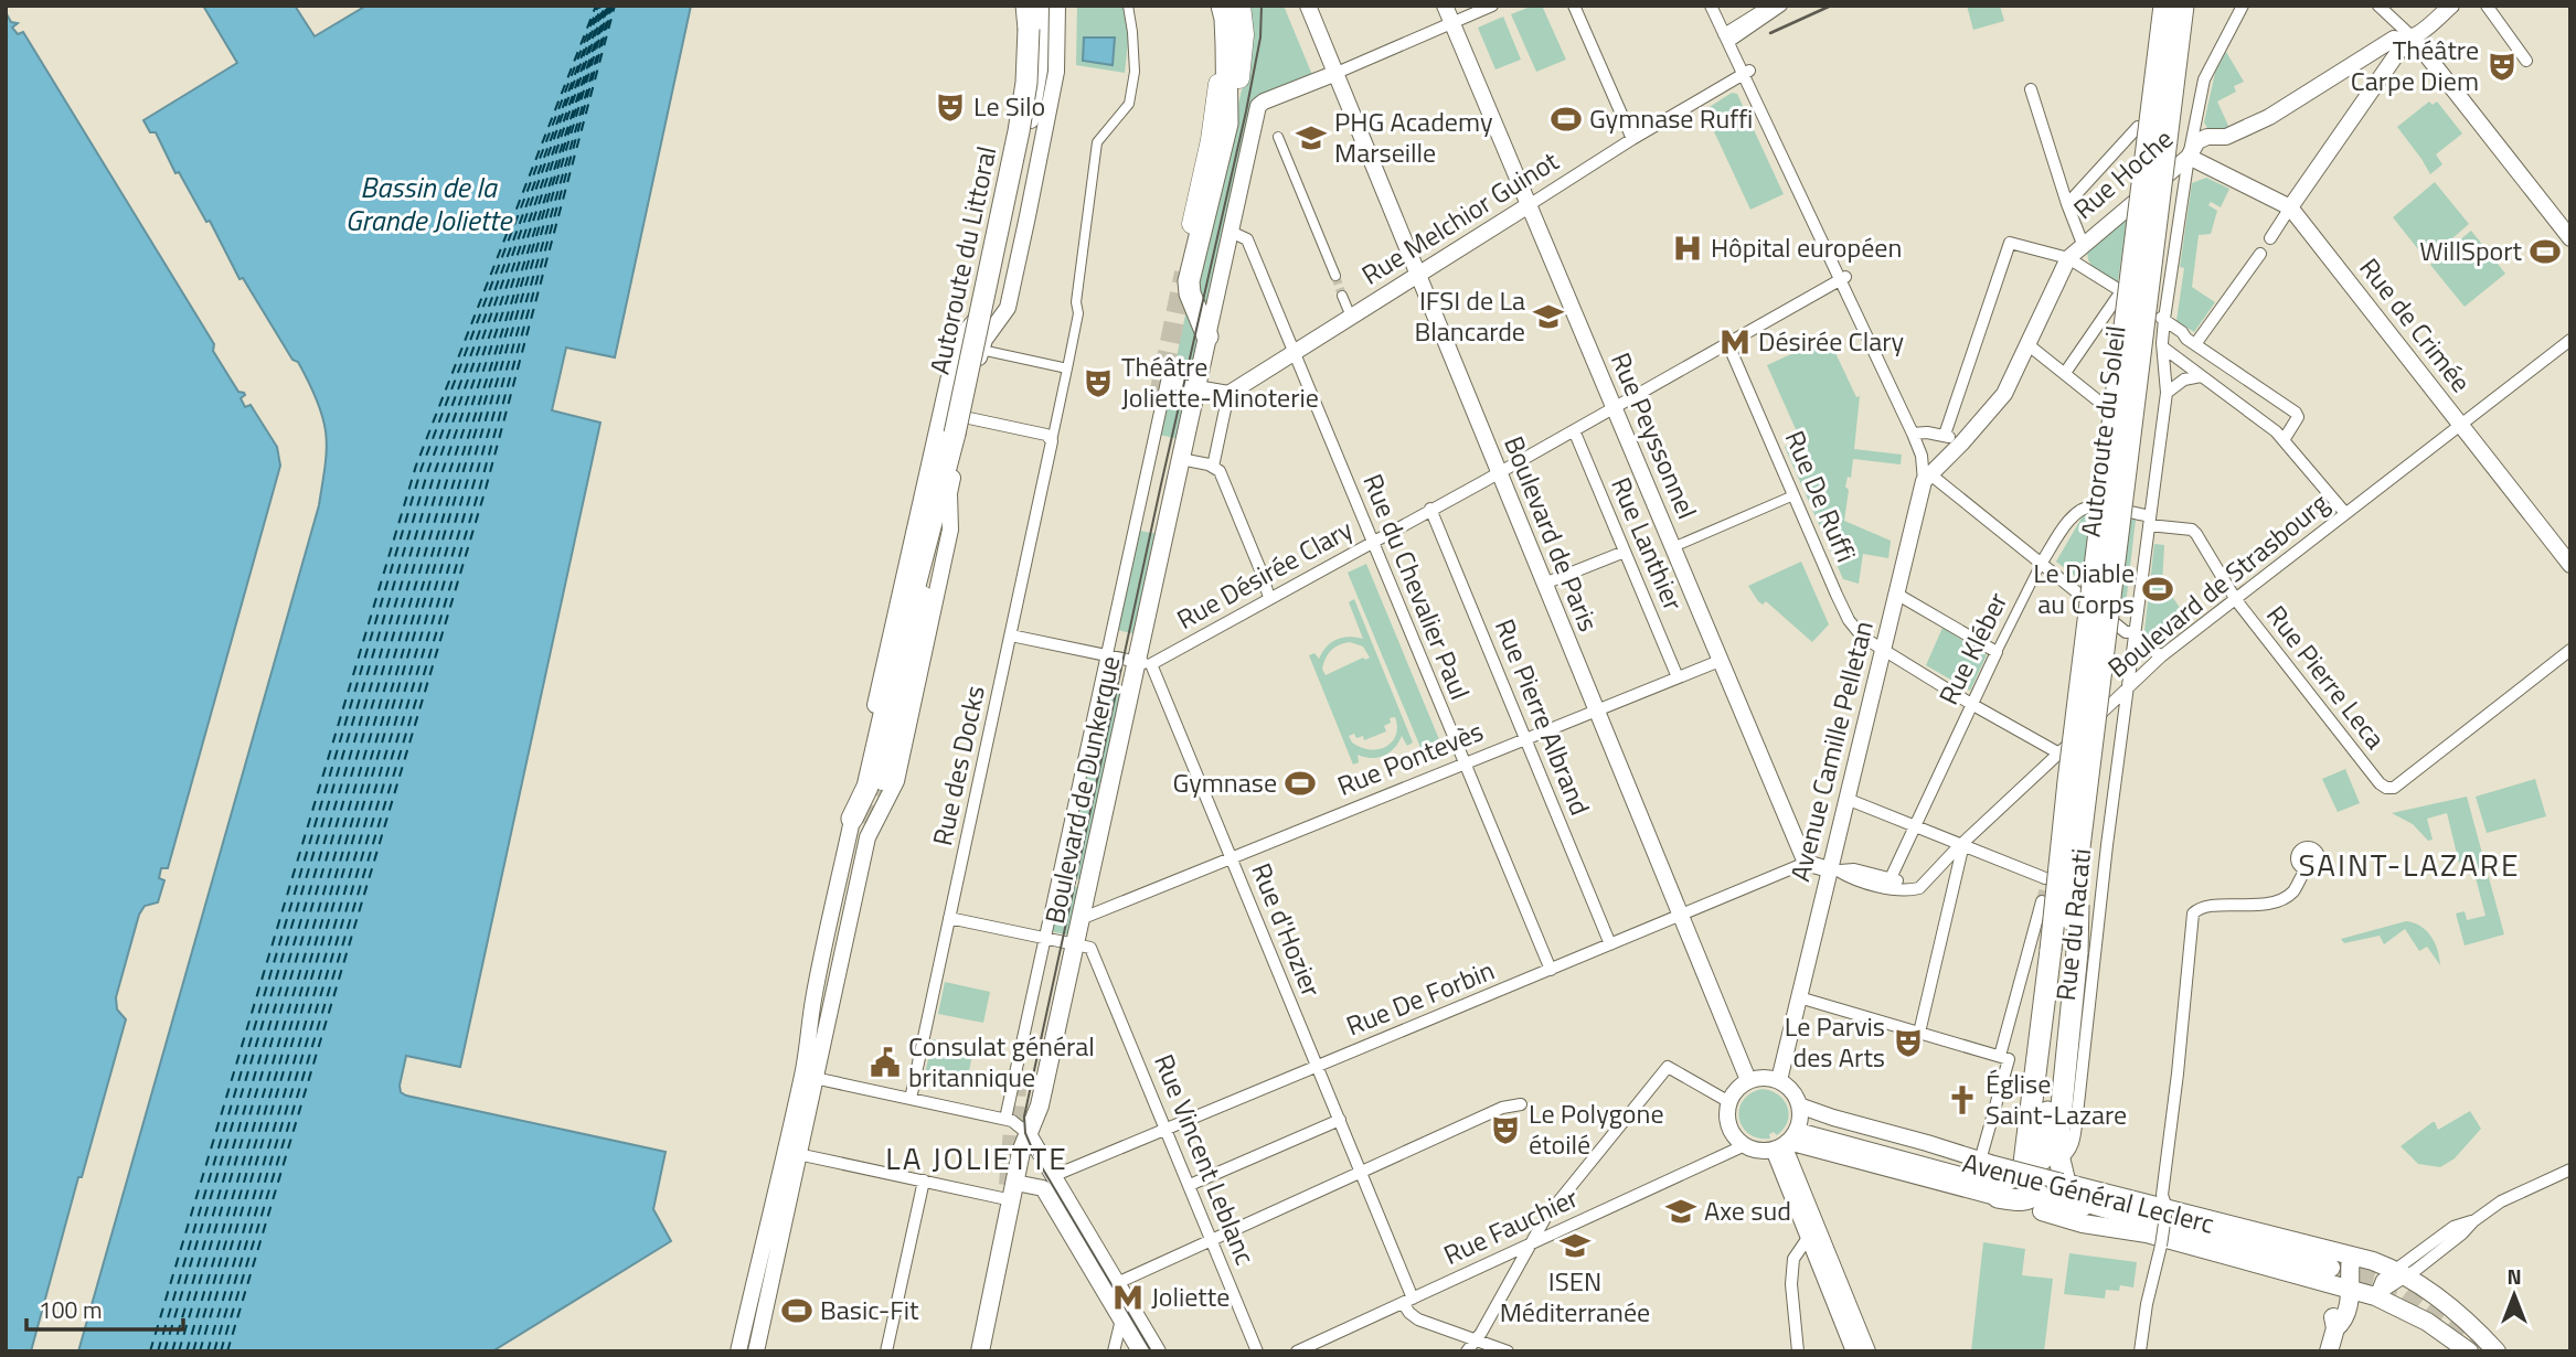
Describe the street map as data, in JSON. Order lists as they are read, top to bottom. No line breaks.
{"streets":{"highway":["Autoroute du Littoral","Autoroute du Soleil"],"main road":["Boulevard de Dunkerque","Avenue Général Leclerc"],"street":["Rue Hoche","Rue Melchior Guinot","Rue de Crimée","Rue Peyssonnel","Rue De Ruffi","Boulevard de Paris","Rue Lanthier","Rue Désirée Clary","Boulevard de Strasbourg","Rue du Chevalier Paul","Rue Kléber","Rue Pierre Leca","Rue Pierre Albrand","Avenue Camille Pelletan","Rue Pontevès","Rue des Docks","Rue du Racati","Rue d'Hozier","Rue De Forbin","Rue Vincent Leblanc","Rue Fauchier"]},"crossings":[["Rue Hoche","Rue de Crimée"],["Rue Hoche","Avenue Camille Pelletan"],["Rue Hoche","Rue du Racati"],["Rue Melchior Guinot","Rue Peyssonnel"],["Rue Melchior Guinot","Boulevard de Paris"],["Rue Melchior Guinot","Rue du Chevalier Paul"],["Rue Melchior Guinot","Avenue Camille Pelletan"],["Rue de Crimée","Boulevard de Strasbourg"],["Rue de Crimée","Rue du Racati"],["Rue Peyssonnel","Rue Désirée Clary"],["Rue Peyssonnel","Rue Pontevès"],["Rue Peyssonnel","Rue De Forbin"],["Rue De Ruffi","Rue Désirée Clary"],["Rue De Ruffi","Boulevard de Strasbourg"],["Rue De Ruffi","Rue Kléber"],["Rue De Ruffi","Avenue Camille Pelletan"],["Boulevard de Paris","Rue Désirée Clary"],["Boulevard de Paris","Avenue Camille Pelletan"],["Boulevard de Paris","Rue Pontevès"],["Boulevard de Paris","Boulevard de Dunkerque"],["Boulevard de Paris","Rue De Forbin"],["Boulevard de Paris","Avenue Général Leclerc"],["Boulevard de Paris","Rue Fauchier"],["Rue Lanthier","Rue Désirée Clary"],["Rue Lanthier","Rue Pontevès"],["Rue Désirée Clary","Rue du Chevalier Paul"],["Rue Désirée Clary","Rue Pierre Albrand"],["Rue Désirée Clary","Avenue Camille Pelletan"],["Rue Désirée Clary","Boulevard de Dunkerque"],["Rue Désirée Clary","Rue d'Hozier"],["Boulevard de Strasbourg","Rue Pierre Leca"],["Boulevard de Strasbourg","Rue du Racati"],["Rue du Chevalier Paul","Rue Pontevès"],["Rue du Chevalier Paul","Boulevard de Dunkerque"],["Rue du Chevalier Paul","Rue De Forbin"],["Rue Kléber","Rue Pierre Leca"],["Rue Kléber","Rue du Racati"],["Rue Pierre Leca","Rue du Racati"],["Rue Pierre Albrand","Rue Pontevès"],["Rue Pierre Albrand","Rue De Forbin"],["Avenue Camille Pelletan","Avenue Général Leclerc"],["Avenue Camille Pelletan","Rue Fauchier"],["Rue Pontevès","Boulevard de Dunkerque"],["Rue Pontevès","Rue d'Hozier"],["Boulevard de Dunkerque","Rue d'Hozier"],["Boulevard de Dunkerque","Rue Vincent Leblanc"],["Rue d'Hozier","Rue De Forbin"],["Rue d'Hozier","Rue Fauchier"],["Rue De Forbin","Rue Vincent Leblanc"],["Avenue Général Leclerc","Rue Fauchier"]],"districts":["SAINT-LAZARE","LA JOLIETTE"],"water":["Bassin de la Grande Joliette"],"places":{"theatre":["Théâtre Carpe Diem","Le Silo","Théâtre Joliette-Minoterie","Le Parvis des Arts","Le Polygone étoilé"],"sports":["Gymnase Ruffi","WillSport","Le Diable au Corps","Gymnase","Basic-Fit"],"school or university":["PHG Academy Marseille","IFSI de La Blancarde","Axe sud","ISEN Méditerranée"],"hospital":["Hôpital européen"],"metro station":["Désirée Clary","Joliette"],"public building":["Consulat général britannique"],"church":["Église Saint-Lazare"]},"scale_bar":"100 m","north":"top"}
